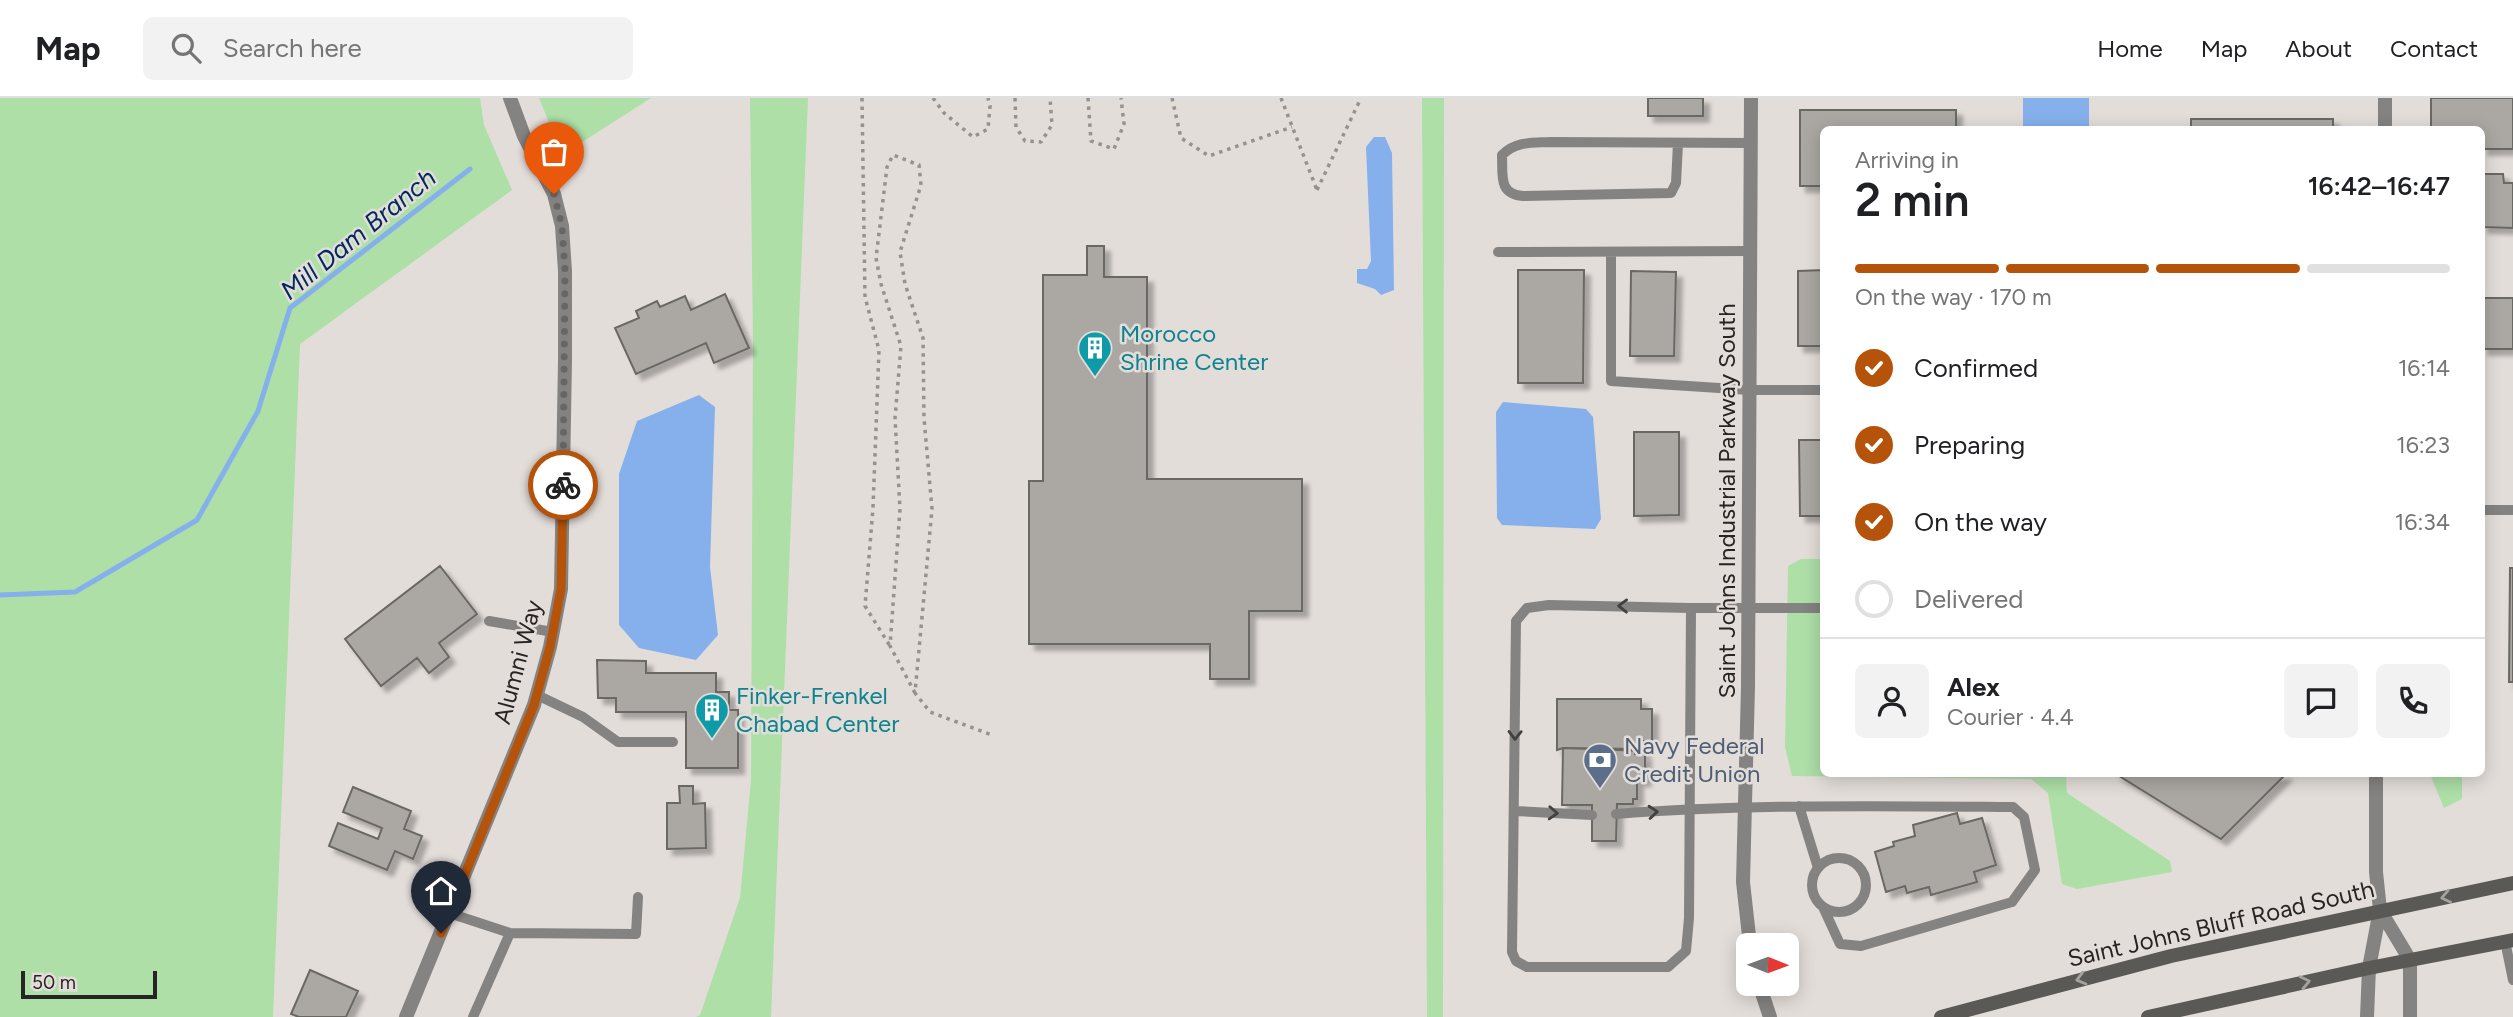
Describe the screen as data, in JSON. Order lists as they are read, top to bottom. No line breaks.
{"streets":{"main road":["Saint Johns Bluff Road South"],"street":["Saint Johns Industrial Parkway South","Alumni Way"]},"water":["Mill Dam Branch"],"places":{"building":["Morocco Shrine Center","Finker-Frenkel Chabad Center"],"bank":["Navy Federal Credit Union"]},"scale_bar":"50 m","north":"right","page":{"header":"Map","search":"Search here","nav":["Home","Map","About","Contact"],"heading":["2 min","Arriving in","16:42–16:47"],"panel":["Alex","Courier · 4.4"],"bar":"On the way · 170 m","list":[["Confirmed","16:14"],["Preparing","16:23"],["On the way","16:34"],"Delivered"],"scale":"50 m"}}
